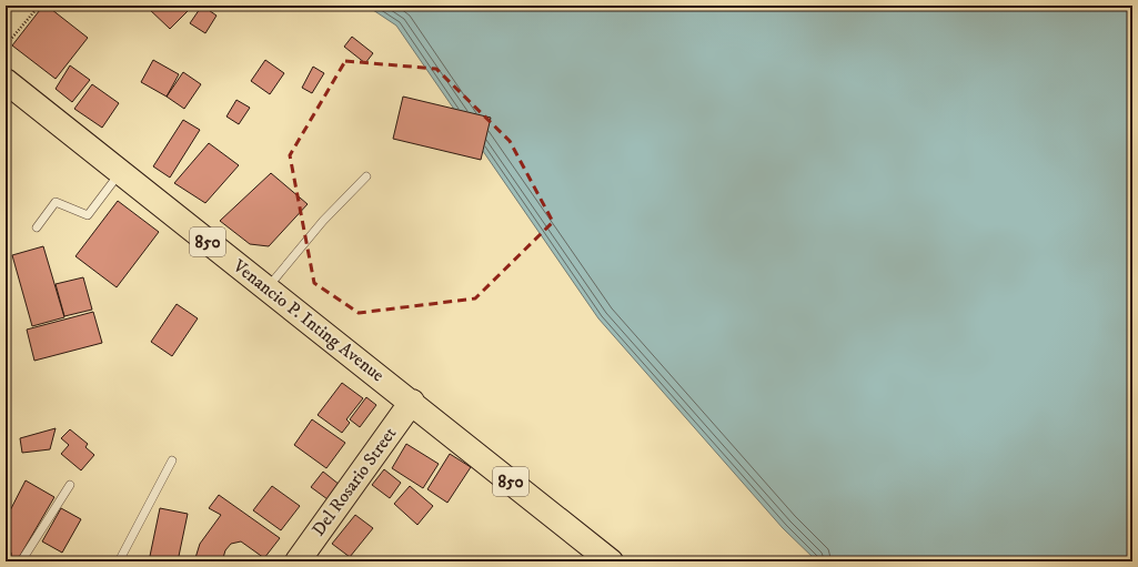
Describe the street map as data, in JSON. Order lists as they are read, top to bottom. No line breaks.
{"streets":{"main road":["850","Venancio P. Inting Avenue","Del Rosario Street"]},"crossings":[["Venancio P. Inting Avenue","Del Rosario Street"]]}
